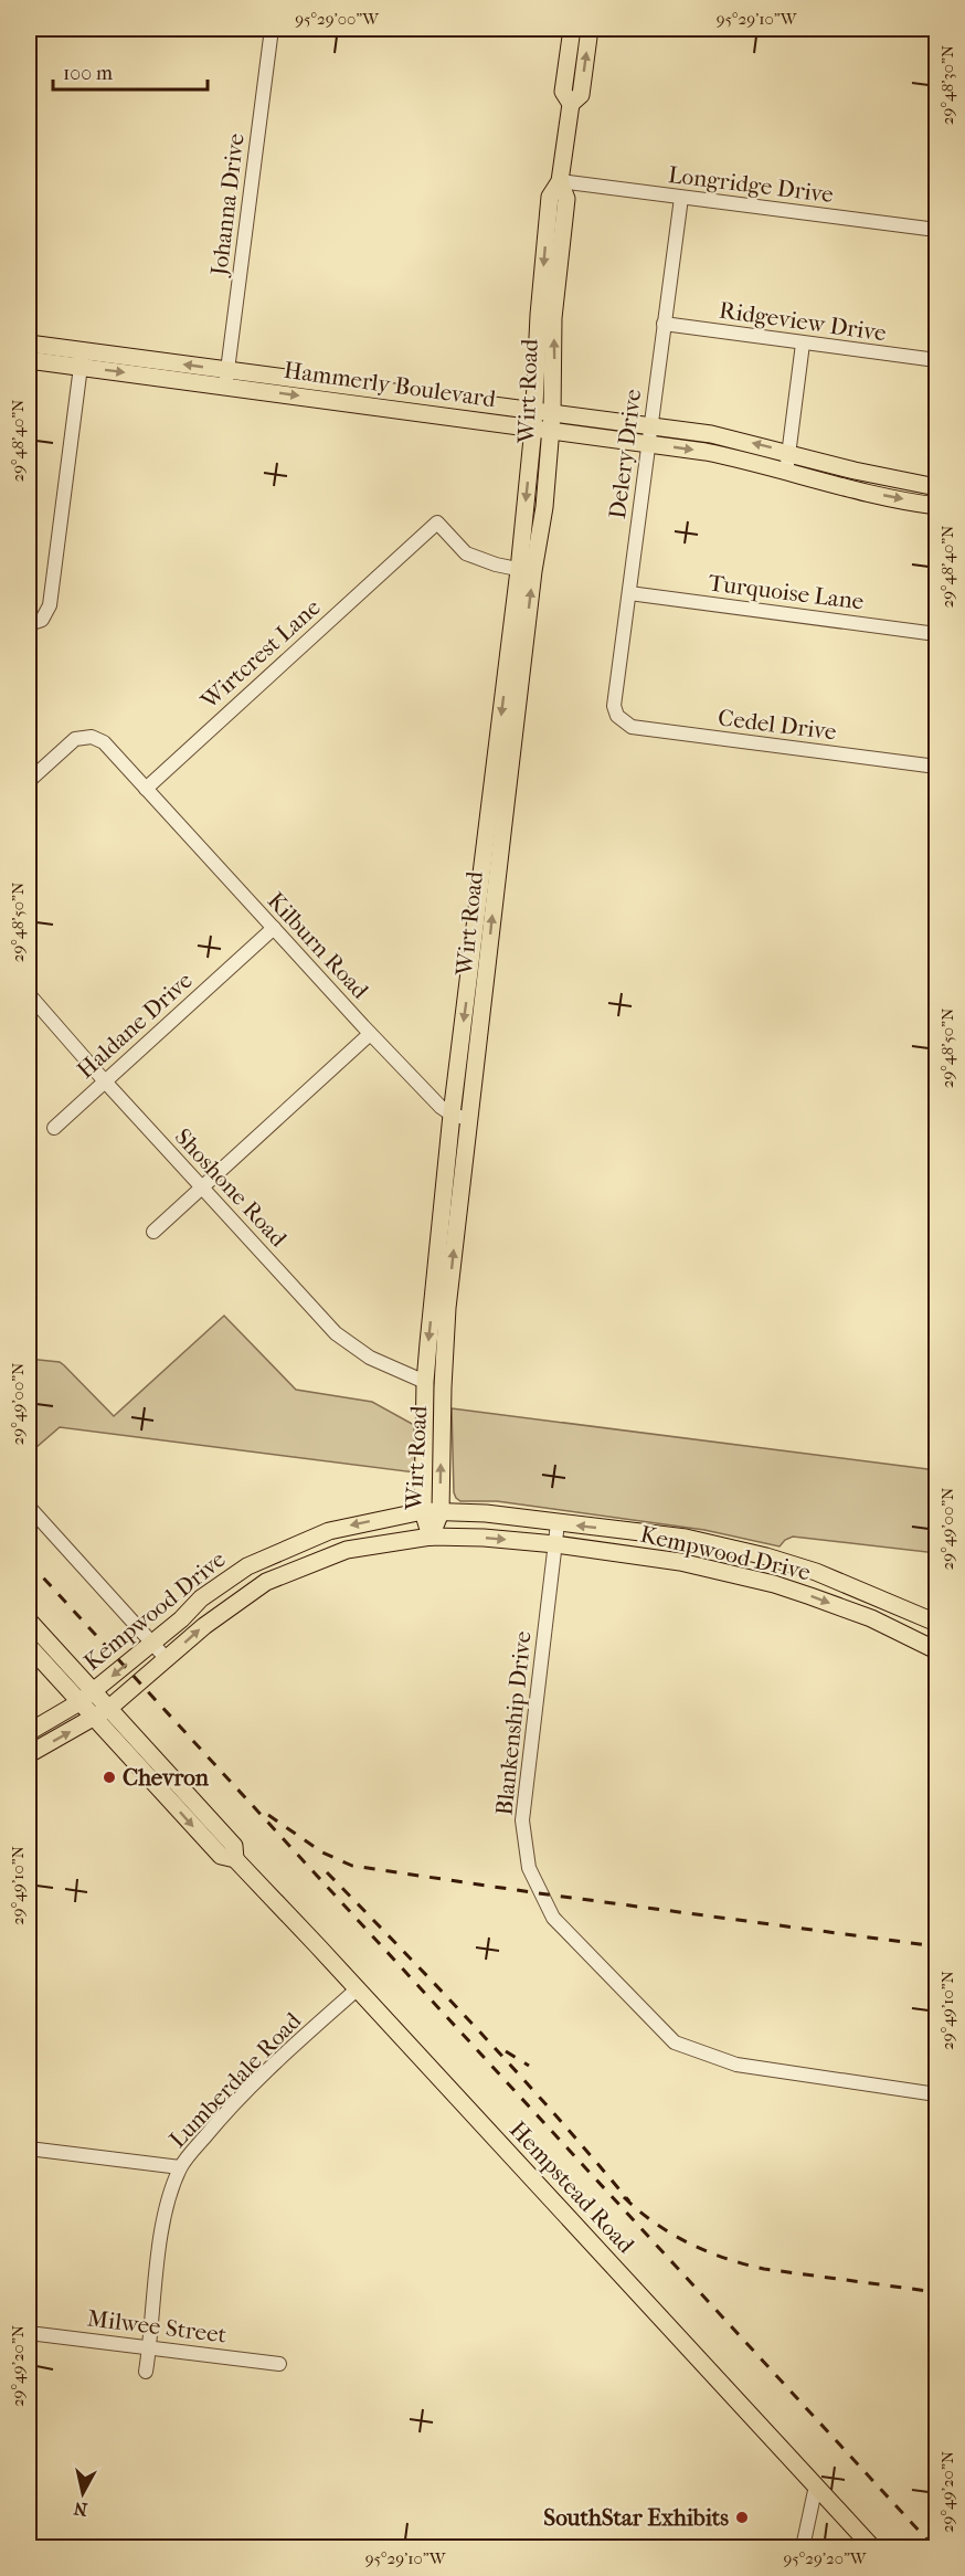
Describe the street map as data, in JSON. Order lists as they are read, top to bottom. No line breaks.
{"streets":{"main road":["Hammerly Boulevard","Wirt Road","Kempwood Drive","Hempstead Road"],"street":["Longridge Drive","Johanna Drive","Ridgeview Drive","Delery Drive","Turquoise Lane","Wirtcrest Lane","Cedel Drive","Kilburn Road","Haldane Drive","Shoshone Road","Blankenship Drive","Lumberdale Road","Milwee Street"]},"crossings":[["Longridge Drive","Wirt Road"],["Longridge Drive","Delery Drive"],["Johanna Drive","Hammerly Boulevard"],["Ridgeview Drive","Delery Drive"],["Hammerly Boulevard","Wirt Road"],["Hammerly Boulevard","Delery Drive"],["Wirt Road","Wirtcrest Lane"],["Wirt Road","Kilburn Road"],["Wirt Road","Shoshone Road"],["Wirt Road","Kempwood Drive"],["Delery Drive","Turquoise Lane"],["Delery Drive","Cedel Drive"],["Wirtcrest Lane","Kilburn Road"],["Kilburn Road","Haldane Drive"],["Haldane Drive","Shoshone Road"],["Kempwood Drive","Blankenship Drive"],["Kempwood Drive","Hempstead Road"],["Lumberdale Road","Hempstead Road"],["Lumberdale Road","Milwee Street"]],"places":["Chevron","SouthStar Exhibits"],"scale_bar":"100 m","north":"bottom","coordinates":["95°29'00\"W","95°29'10\"W","29°48'30\"N","29°48'40\"N","29°48'50\"N","29°49'00\"N","29°49'10\"N","29°49'20\"N","95°29'20\"W"]}
